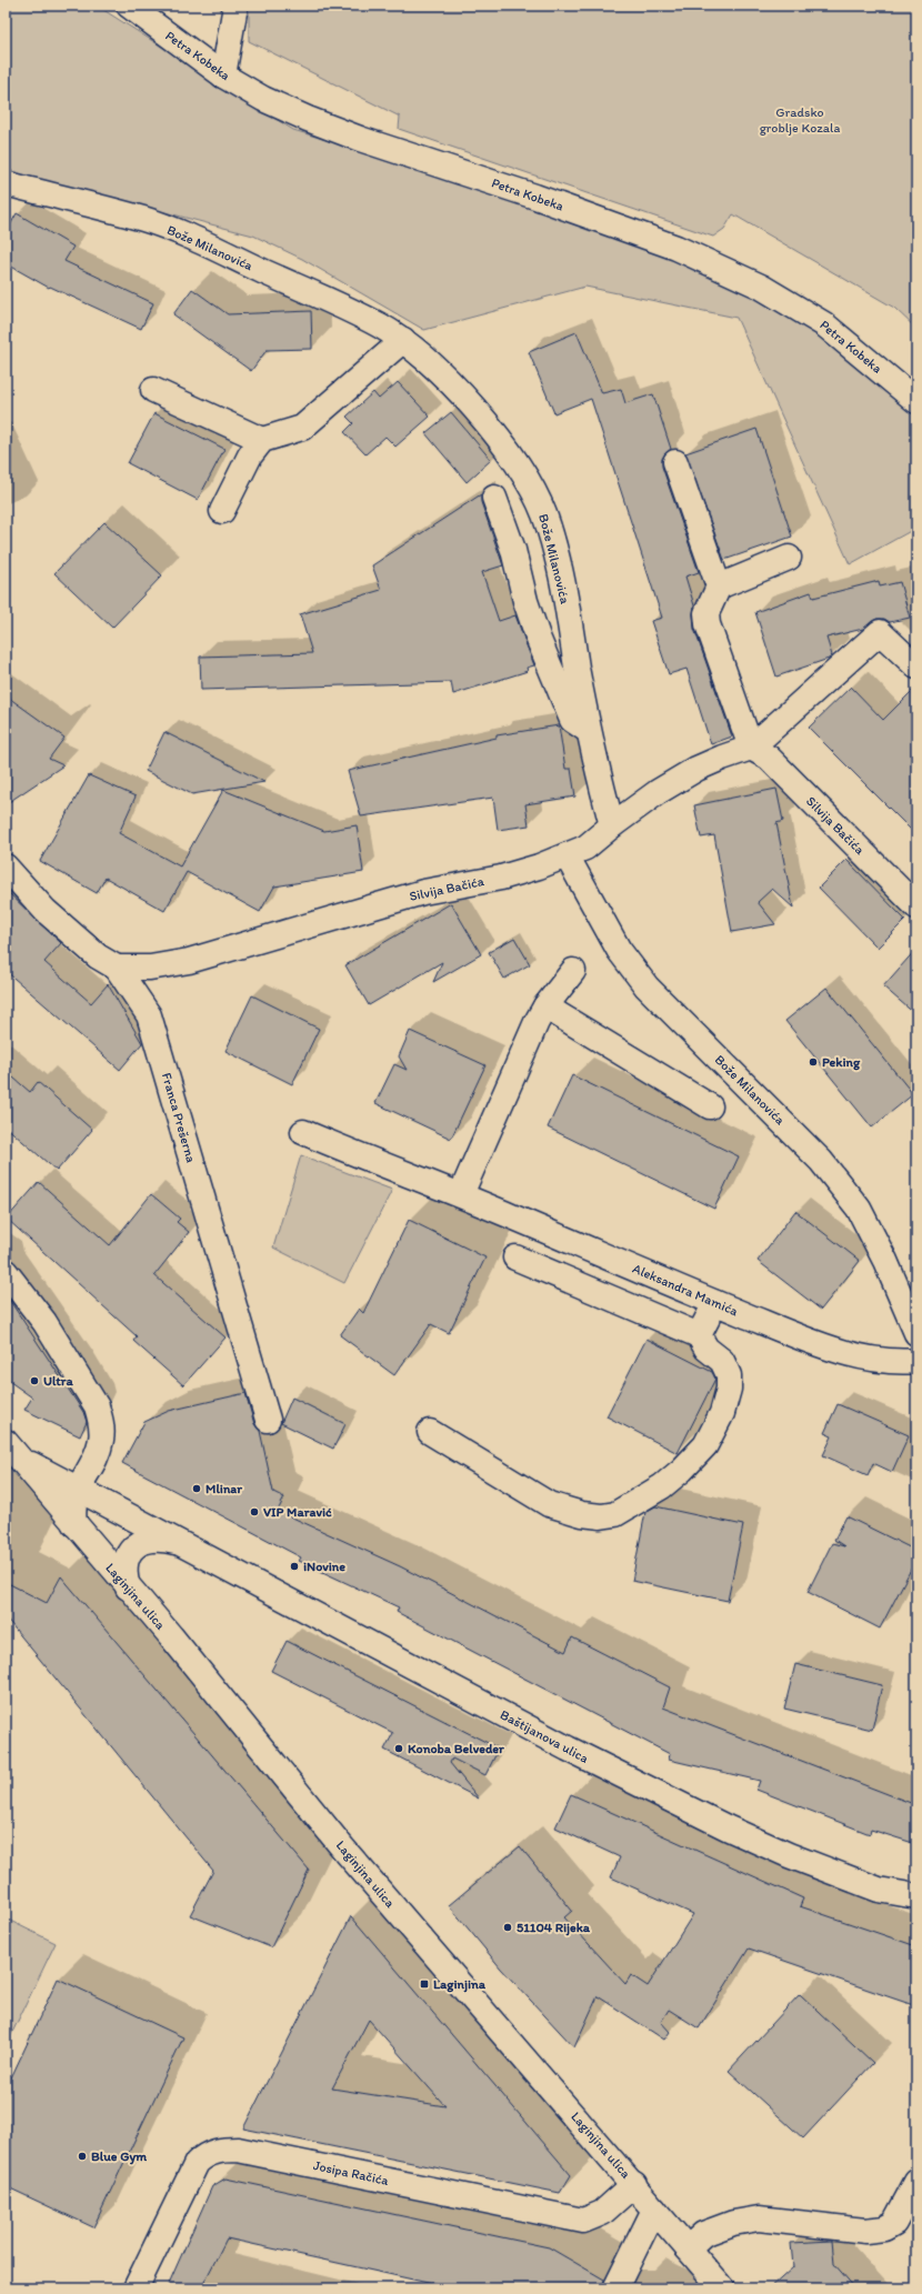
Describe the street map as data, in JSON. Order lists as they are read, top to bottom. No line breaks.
{"streets":{"street":["Petra Kobeka","Bože Milanovića","Silvija Bačića","Franca Prešerna","Aleksandra Mamića","Laginjina ulica","Baštijanova ulica","Josipa Račića"]},"crossings":[["Bože Milanovića","Silvija Bačića"],["Silvija Bačića","Franca Prešerna"],["Laginjina ulica","Baštijanova ulica"],["Laginjina ulica","Josipa Račića"]],"parks":["Gradsko groblje Kozala"],"places":{"other":["Peking","Ultra","Mlinar","VIP Maravić","iNovine","Konoba Belveder","51104 Rijeka","Blue Gym"],"transit":["Laginjina"]}}
